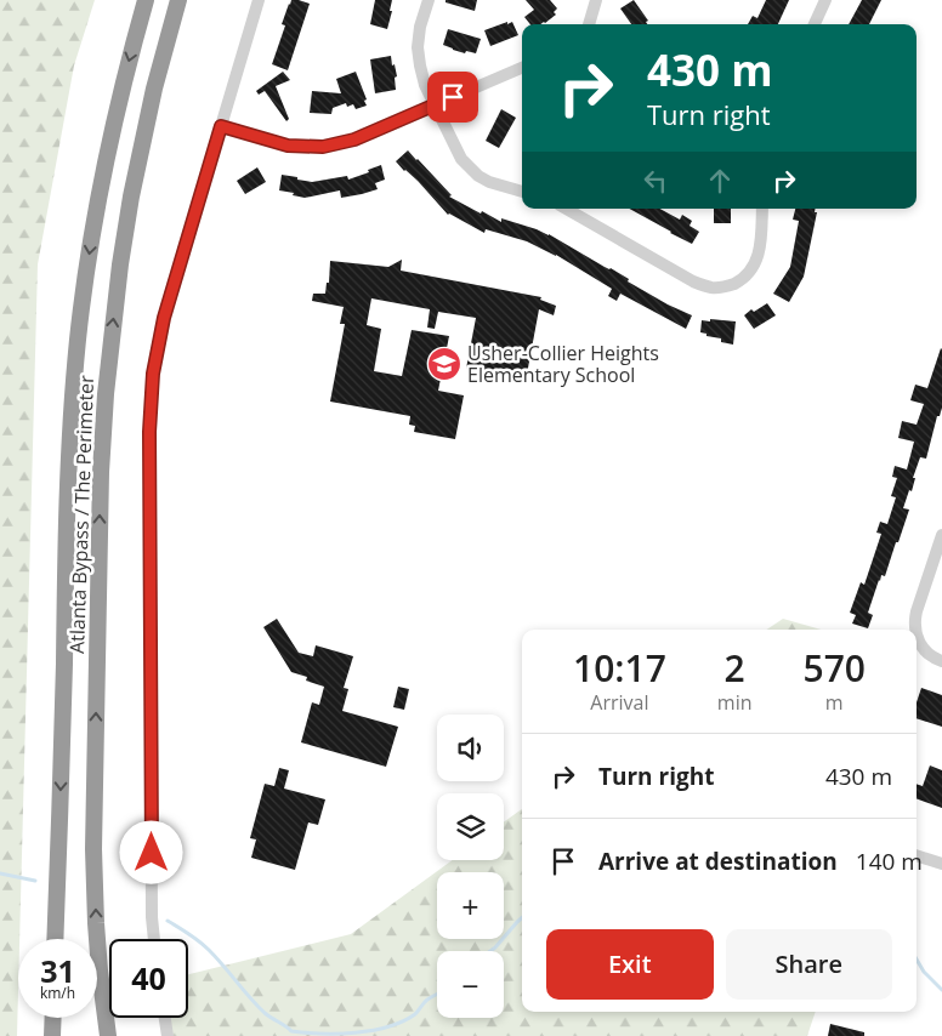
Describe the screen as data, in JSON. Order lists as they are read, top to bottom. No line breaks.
{"streets":{"highway":["Atlanta Bypass / The Perimeter"]},"places":{"school or university":["Usher-Collier Heights Elementary School"]},"page":{"turn":["430 m","Turn right"],"eta":["10:17","Arrival","2","min","570","m"],"map_buttons":["+","−"],"list":[{"name":"Turn right","value":"430 m"},{"name":"Arrive at destination","value":"140 m"}],"buttons":["Exit","Share"],"speed":"31 km/h","limit":"40"}}
